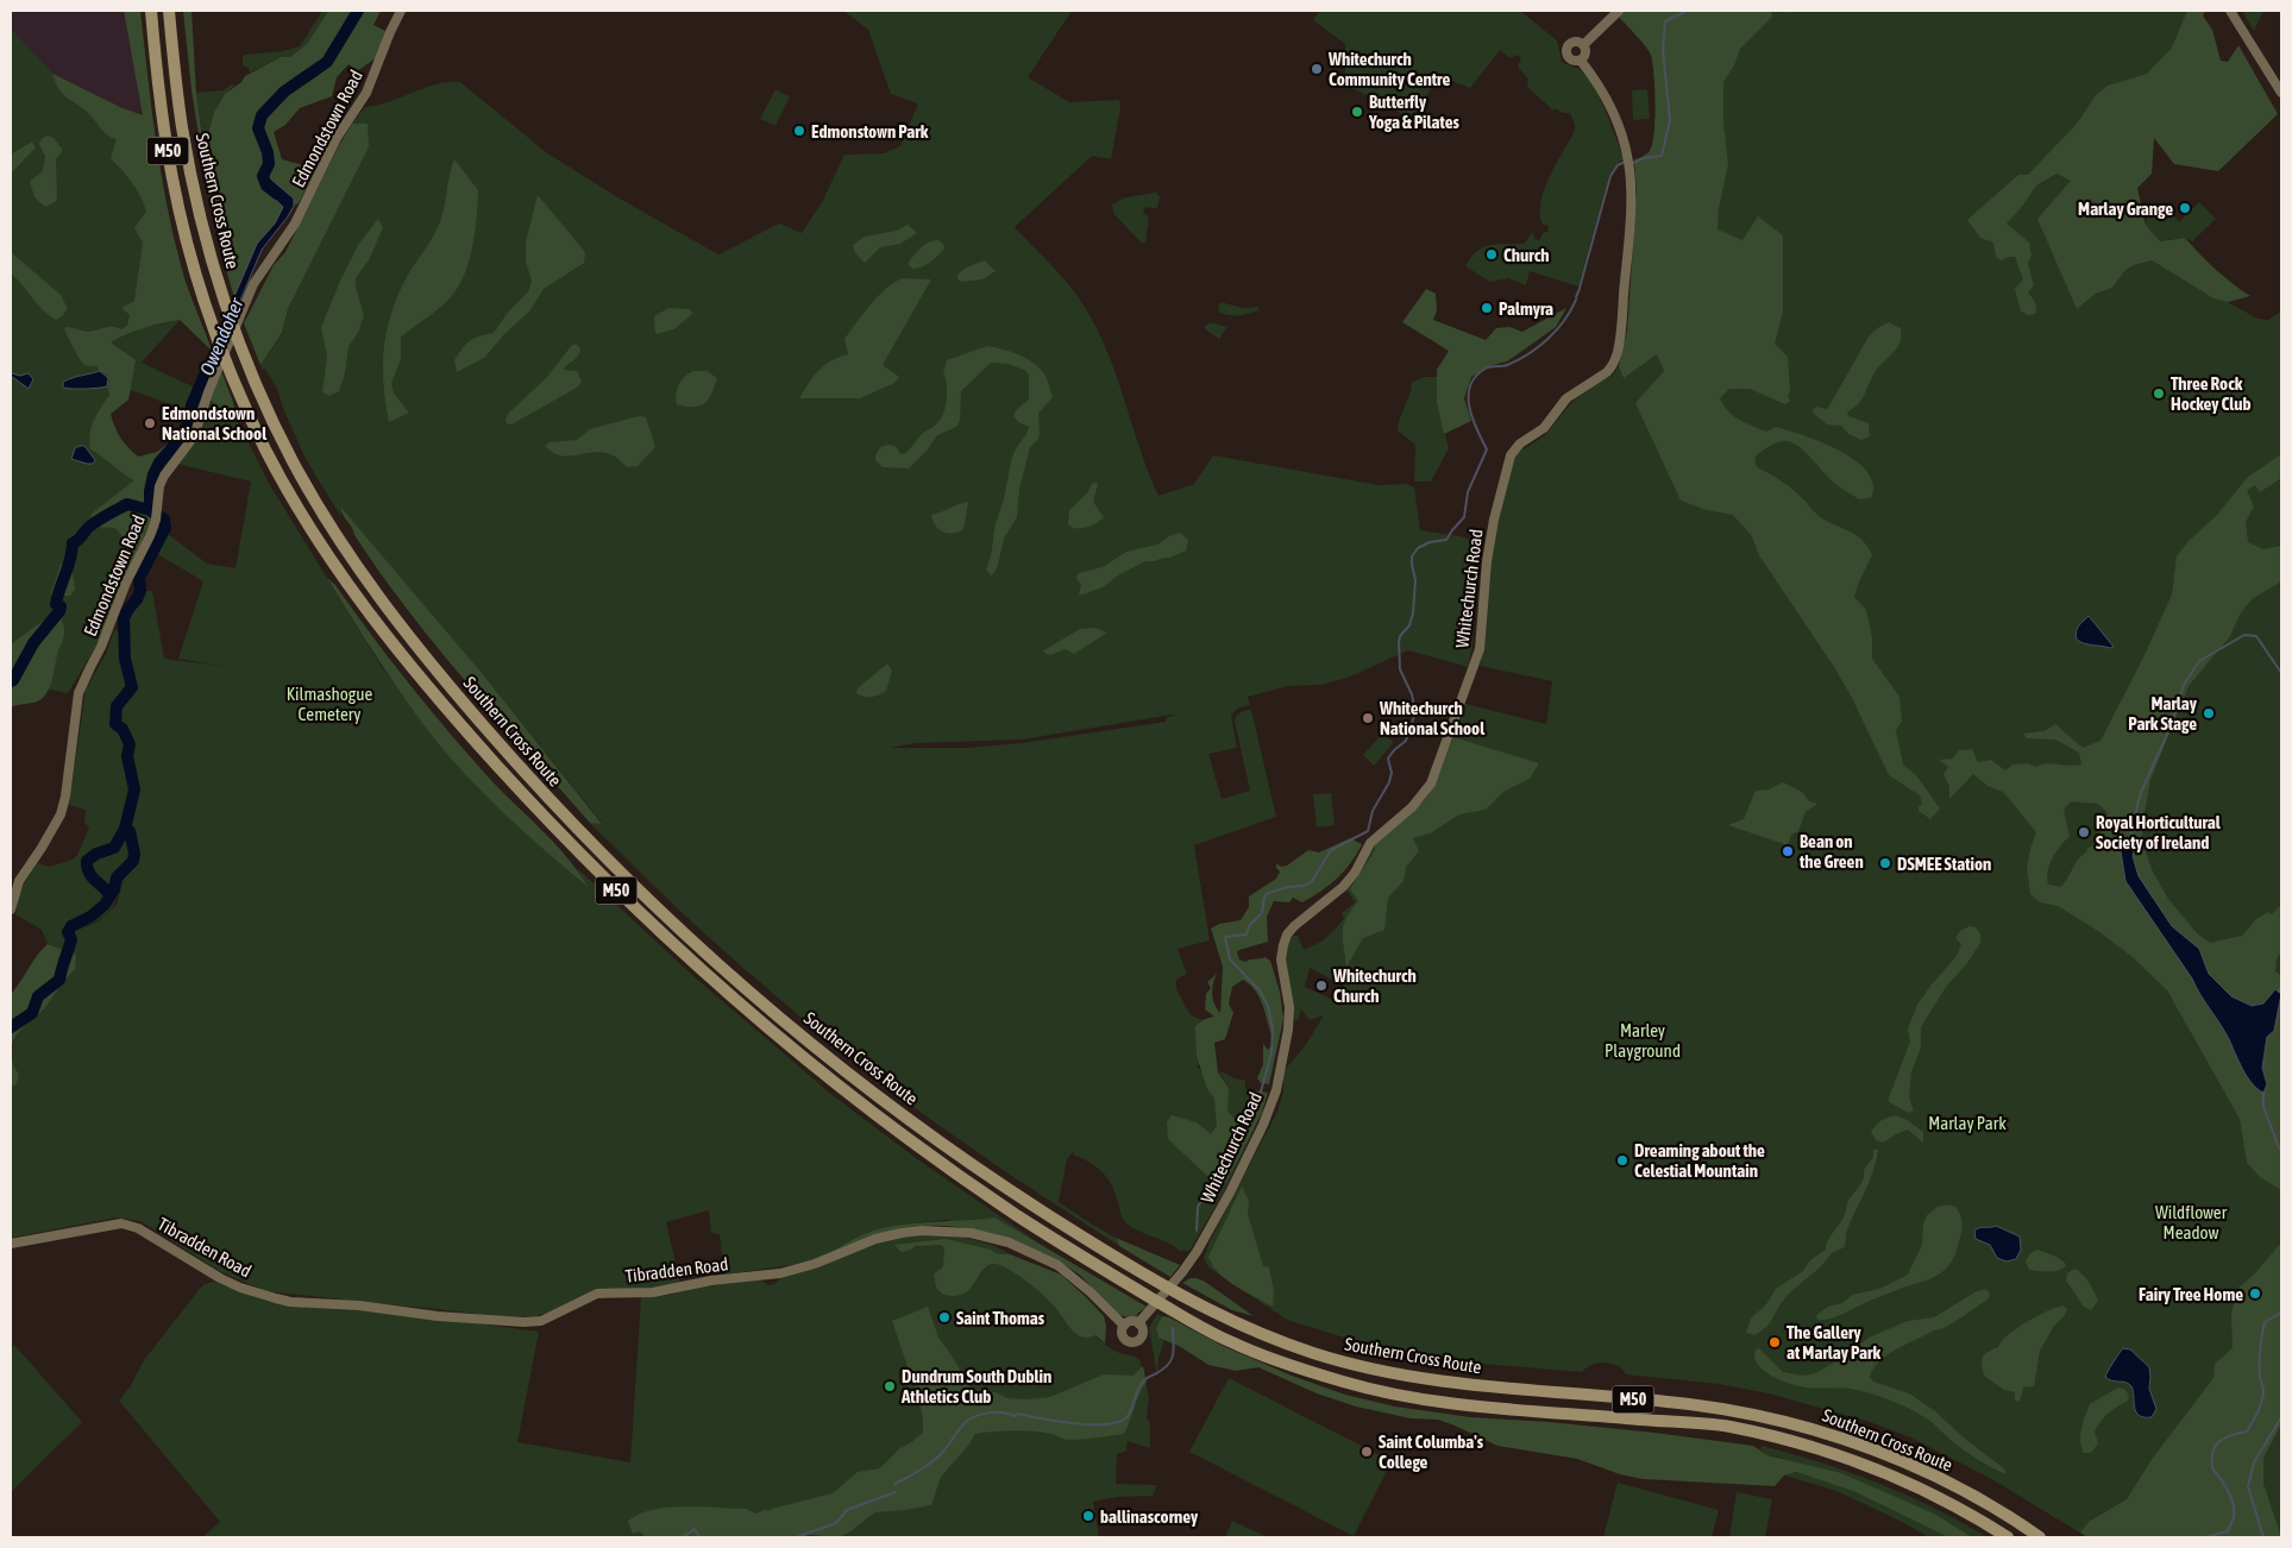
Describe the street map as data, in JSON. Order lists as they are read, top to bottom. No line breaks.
{"streets":{"highway":["M50","Southern Cross Route"],"street":["Edmondstown Road","Whitechurch Road","Tibradden Road"]},"crossings":[["Whitechurch Road","Tibradden Road"]],"water":["Owendoher"],"parks":["Kilmashogue Cemetery","Marley Playground","Marlay Park","Wildflower Meadow"],"places":["Whitechurch Community Centre","Butterfly Yoga & Pilates","Edmonstown Park","Marlay Grange","Church","Palmyra","Three Rock Hockey Club","Edmondstown National School","Marlay Park Stage","Whitechurch National School","Royal Horticultural Society of Ireland","Bean on the Green","DSMEE Station","Whitechurch Church","Dreaming about the Celestial Mountain","Fairy Tree Home","Saint Thomas","The Gallery at Marlay Park","Dundrum South Dublin Athletics Club","Saint Columba's College","ballinascorney"]}
